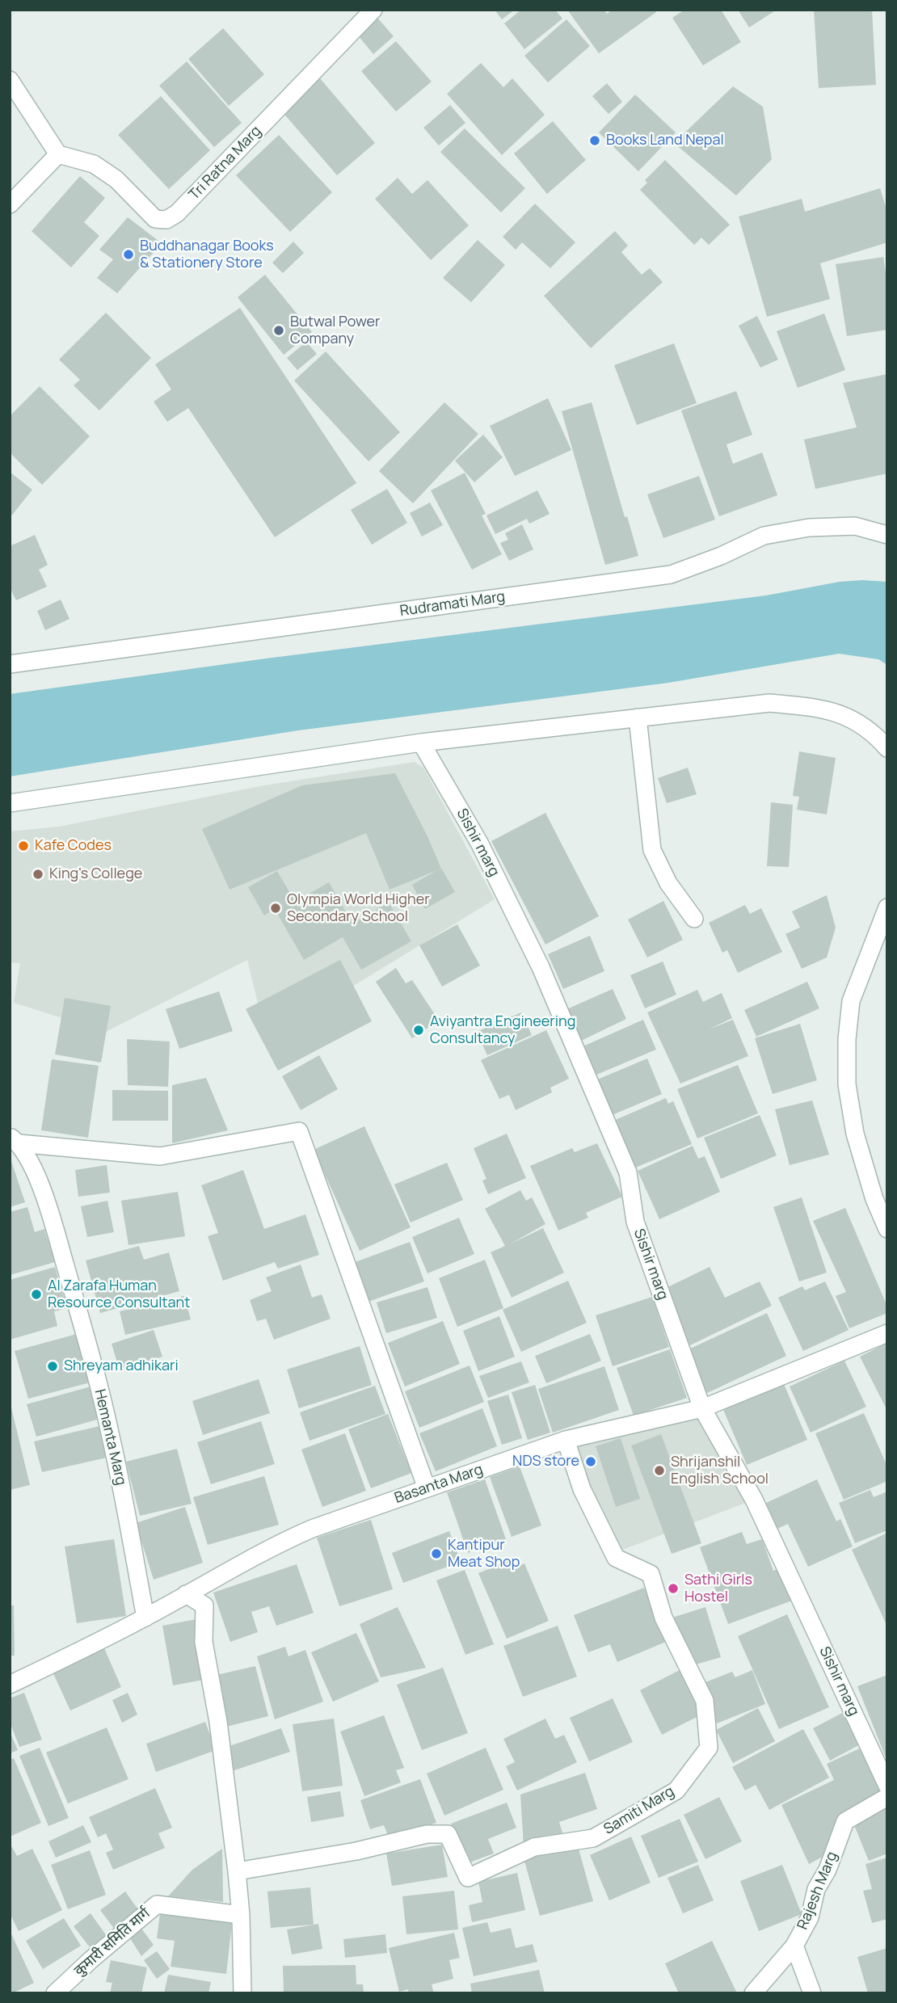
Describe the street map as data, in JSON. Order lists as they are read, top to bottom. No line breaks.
{"streets":{"street":["Tri Ratna Marg","Rudramati Marg","Sishir marg","Hemanta Marg","Basanta Marg","Samiti Marg","Rajesh Marg","कुमारी समिति मार्ग"]},"crossings":[["Sishir marg","Basanta Marg"],["Hemanta Marg","Basanta Marg"],["Basanta Marg","Samiti Marg"]],"places":["Books Land Nepal","Buddhanagar Books & Stationery Store","Butwal Power Company","Kafe Codes","King's College","Olympia World Higher Secondary School","Aviyantra Engineering Consultancy","Al Zarafa Human Resource Consultant","Shreyam adhikari","NDS store","Shrijanshil English School","Kantipur Meat Shop","Sathi Girls Hostel"]}
